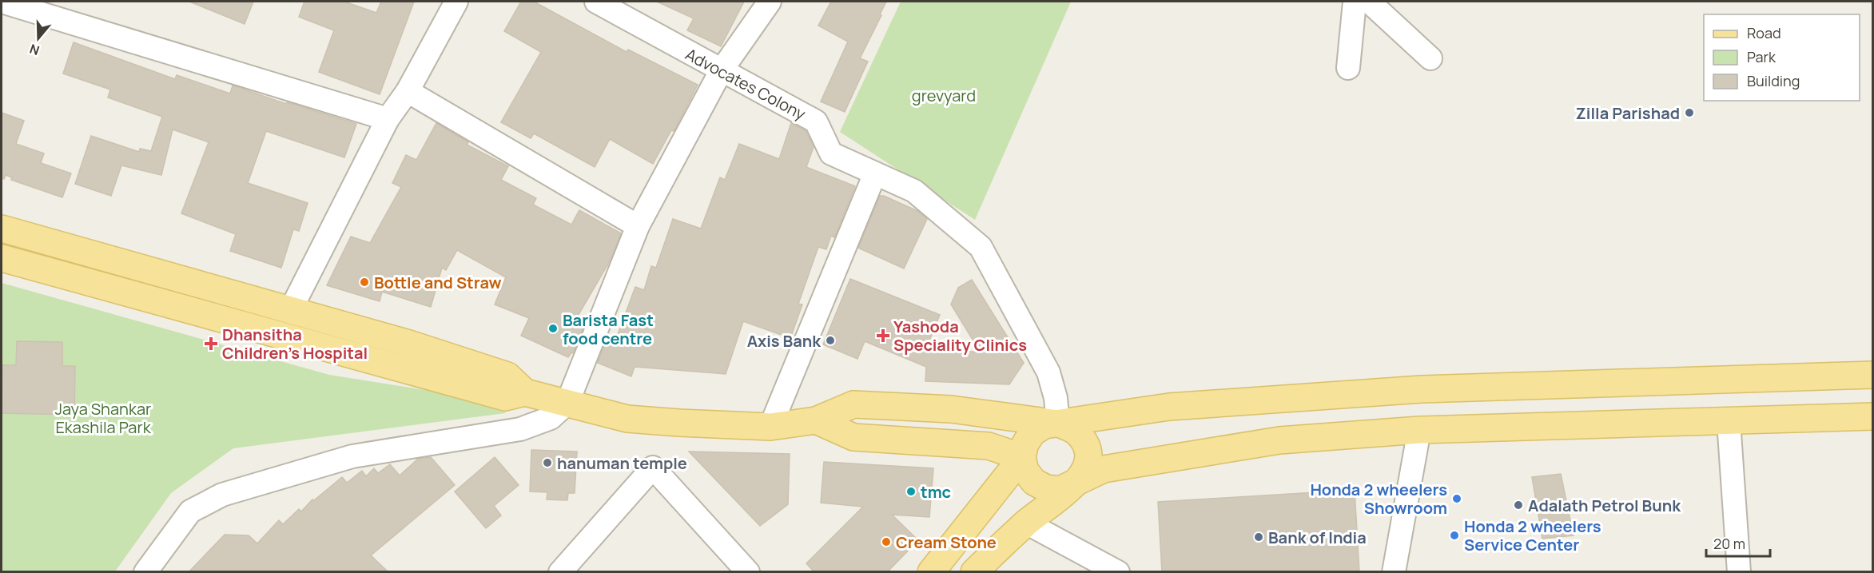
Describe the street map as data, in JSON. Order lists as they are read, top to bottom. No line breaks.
{"streets":{"street":["Advocates Colony"]},"parks":["grevyard","Jaya Shankar Ekashila Park"],"places":{"other":["Zilla Parishad","Bottle and Straw","Barista Fast food centre","Axis Bank","hanuman temple","tmc","Honda 2 wheelers Showroom","Adalath Petrol Bunk","Honda 2 wheelers Service Center","Bank of India","Cream Stone"],"health":["Yashoda Speciality Clinics","Dhansitha Children's Hospital"]},"legend":["Road","Park","Building"],"scale_bar":"20 m","north":"bottom"}
